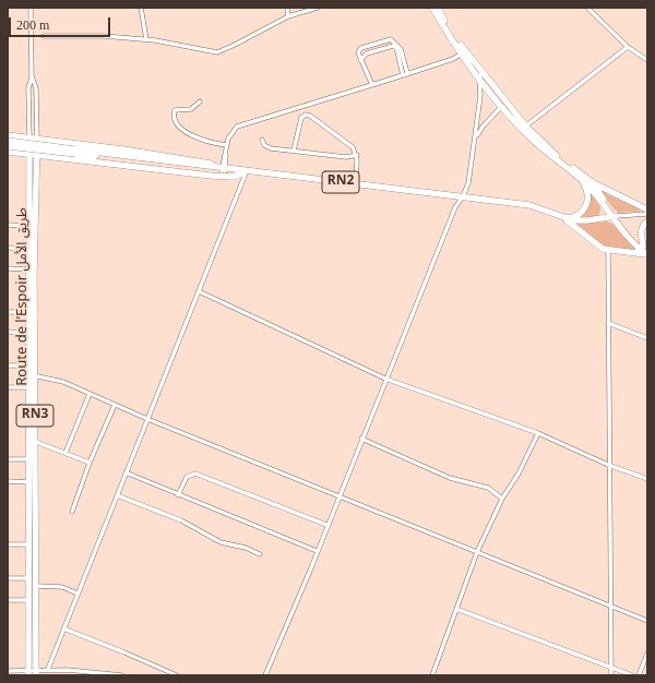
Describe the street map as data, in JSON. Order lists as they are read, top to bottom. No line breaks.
{"streets":{"highway":["RN2","Route de l’Espoir طريق الأمل","RN3"]},"crossings":[["Route de l’Espoir طريق الأمل","RN3"]],"scale_bar":"200 m"}
